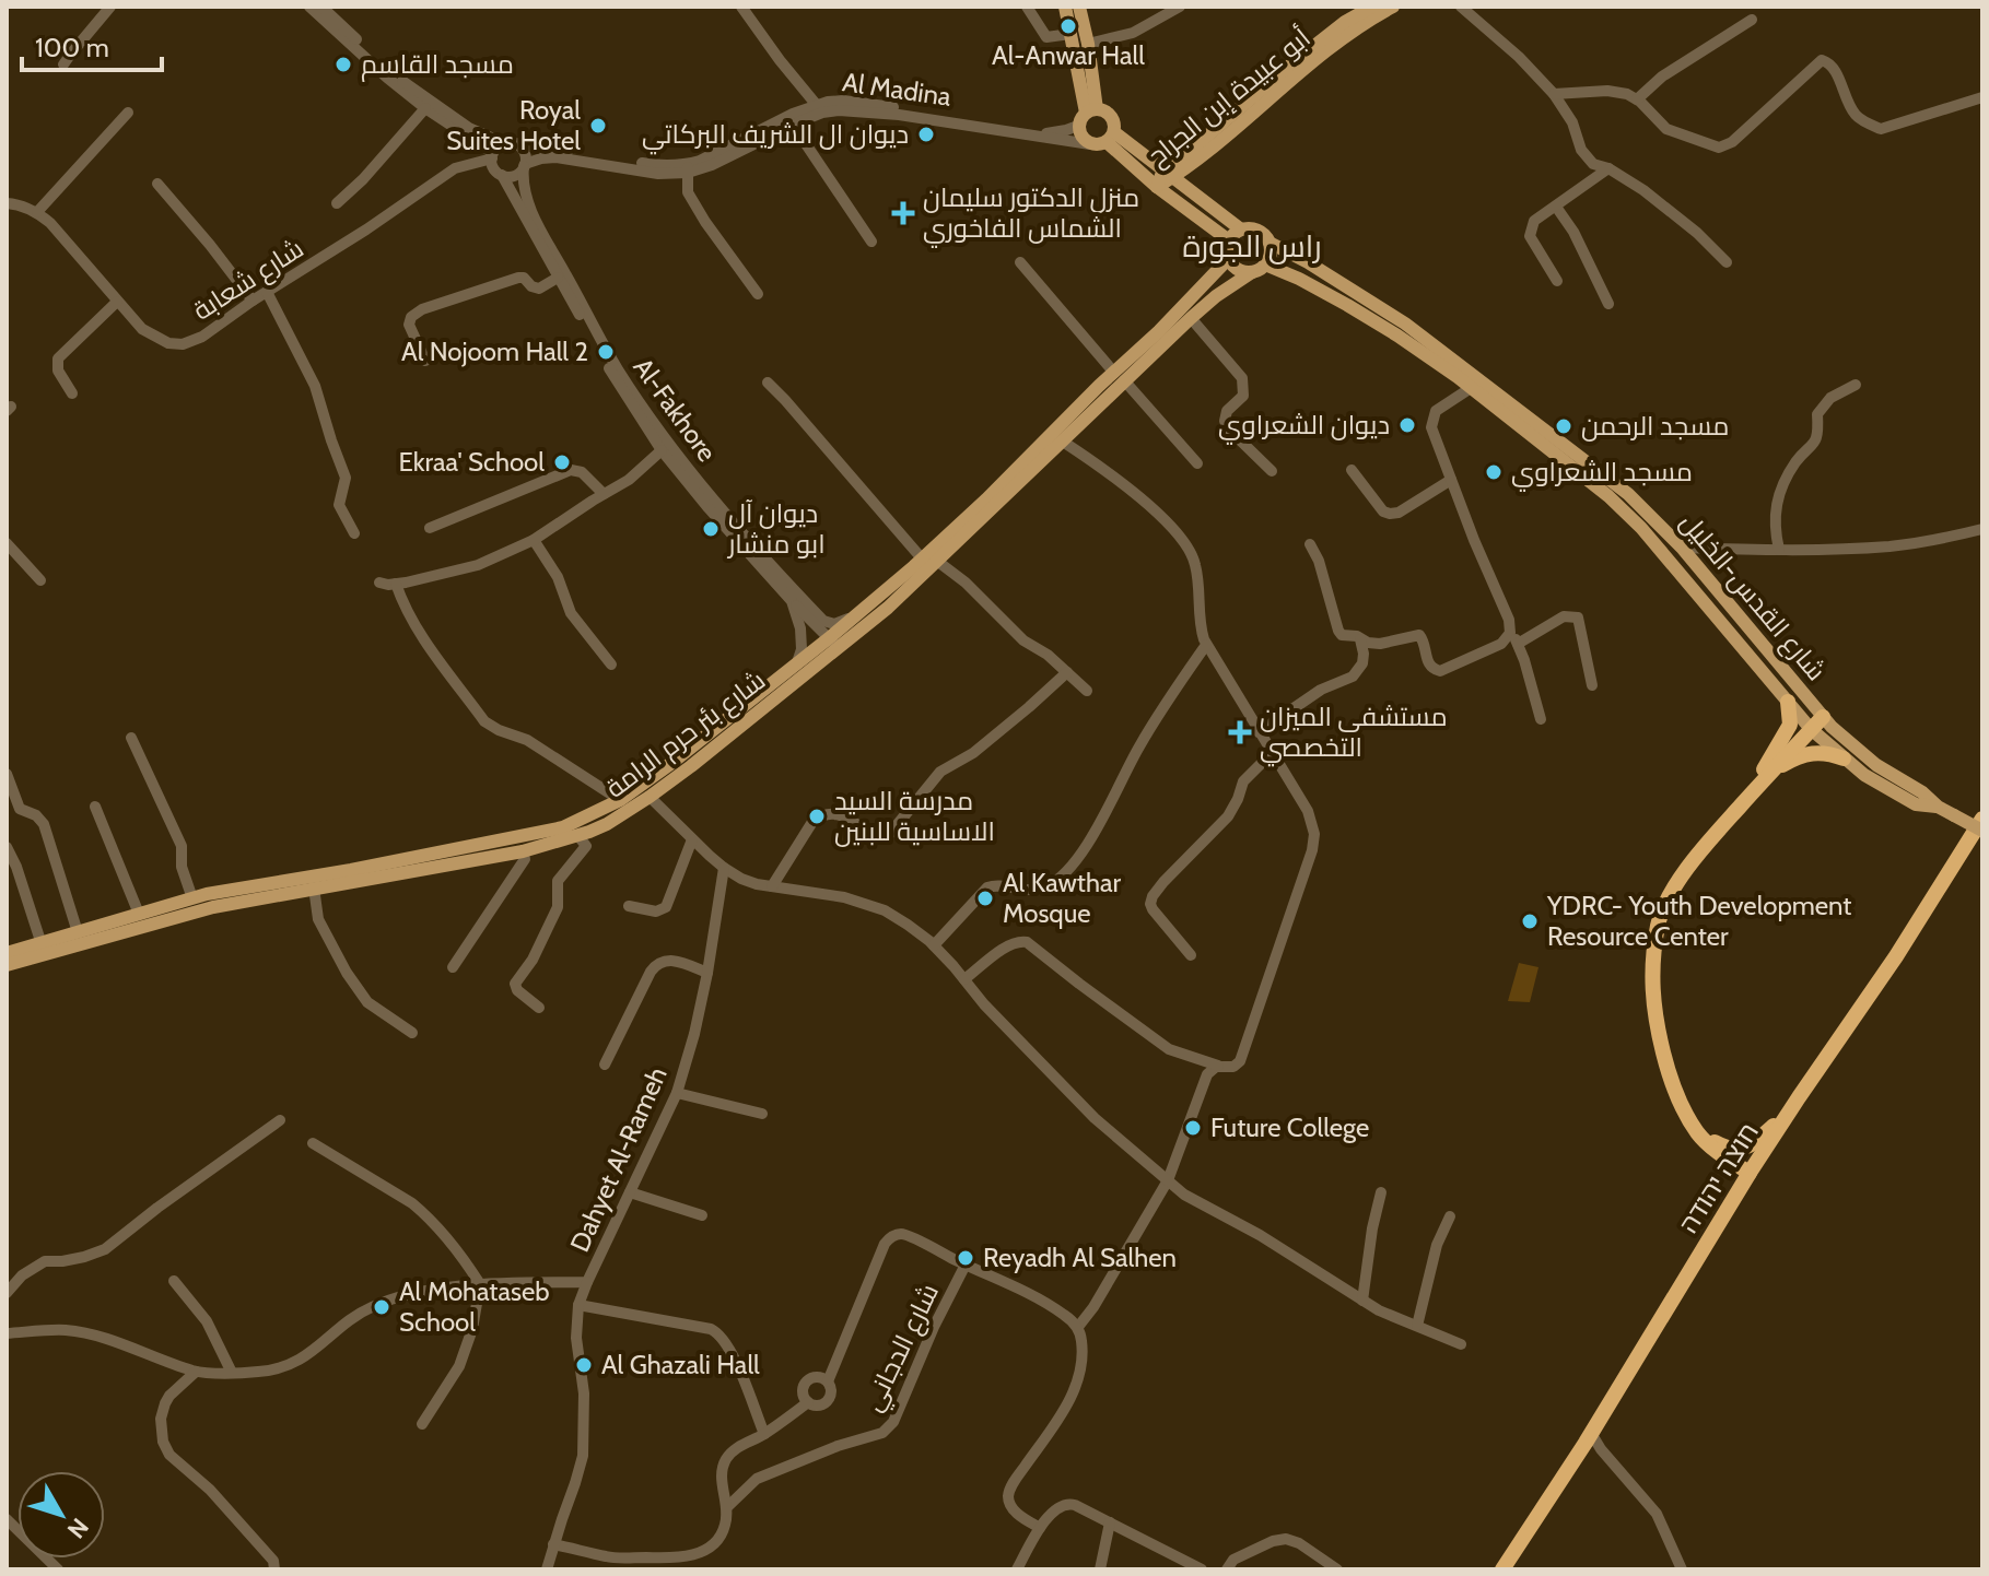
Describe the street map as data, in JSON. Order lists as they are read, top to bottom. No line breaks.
{"streets":{"highway":["חוצה יהודה"],"main road":["أبو عبيدة إبن الجراح","شارع القدس-الخليل","شارع بئر حرم الرامة"],"street":["Al Madina","شارع شعابة","Al-Fakhore","Dahyet Al-Rameh","شارع الدجاني"]},"crossings":[["Al Madina","شارع شعابة"],["Al Madina","Al-Fakhore"],["شارع شعابة","Al-Fakhore"],["Al-Fakhore","شارع بئر حرم الرامة"],["شارع القدس-الخليل","شارع بئر حرم الرامة"]],"districts":["راس الجورة"],"places":{"other":["Al-Anwar Hall","مسجد القاسم","Royal Suites Hotel","ديوان ال الشريف البركاتي","Al Nojoom Hall 2","ديوان الشعراوي","مسجد الرحمن","Ekraa' School","مسجد الشعراوي","ديوان آل ابو منشار","مدرسة السيد الاساسية للبنين","Al Kawthar Mosque","YDRC- Youth Development Resource Center","Future College","Reyadh Al Salhen","Al Mohataseb School","Al Ghazali Hall"],"health":["منزل الدكتور سليمان الشماس الفاخوري","مستشفى الميزان التخصصي"]},"scale_bar":"100 m","north":"bottom right"}
